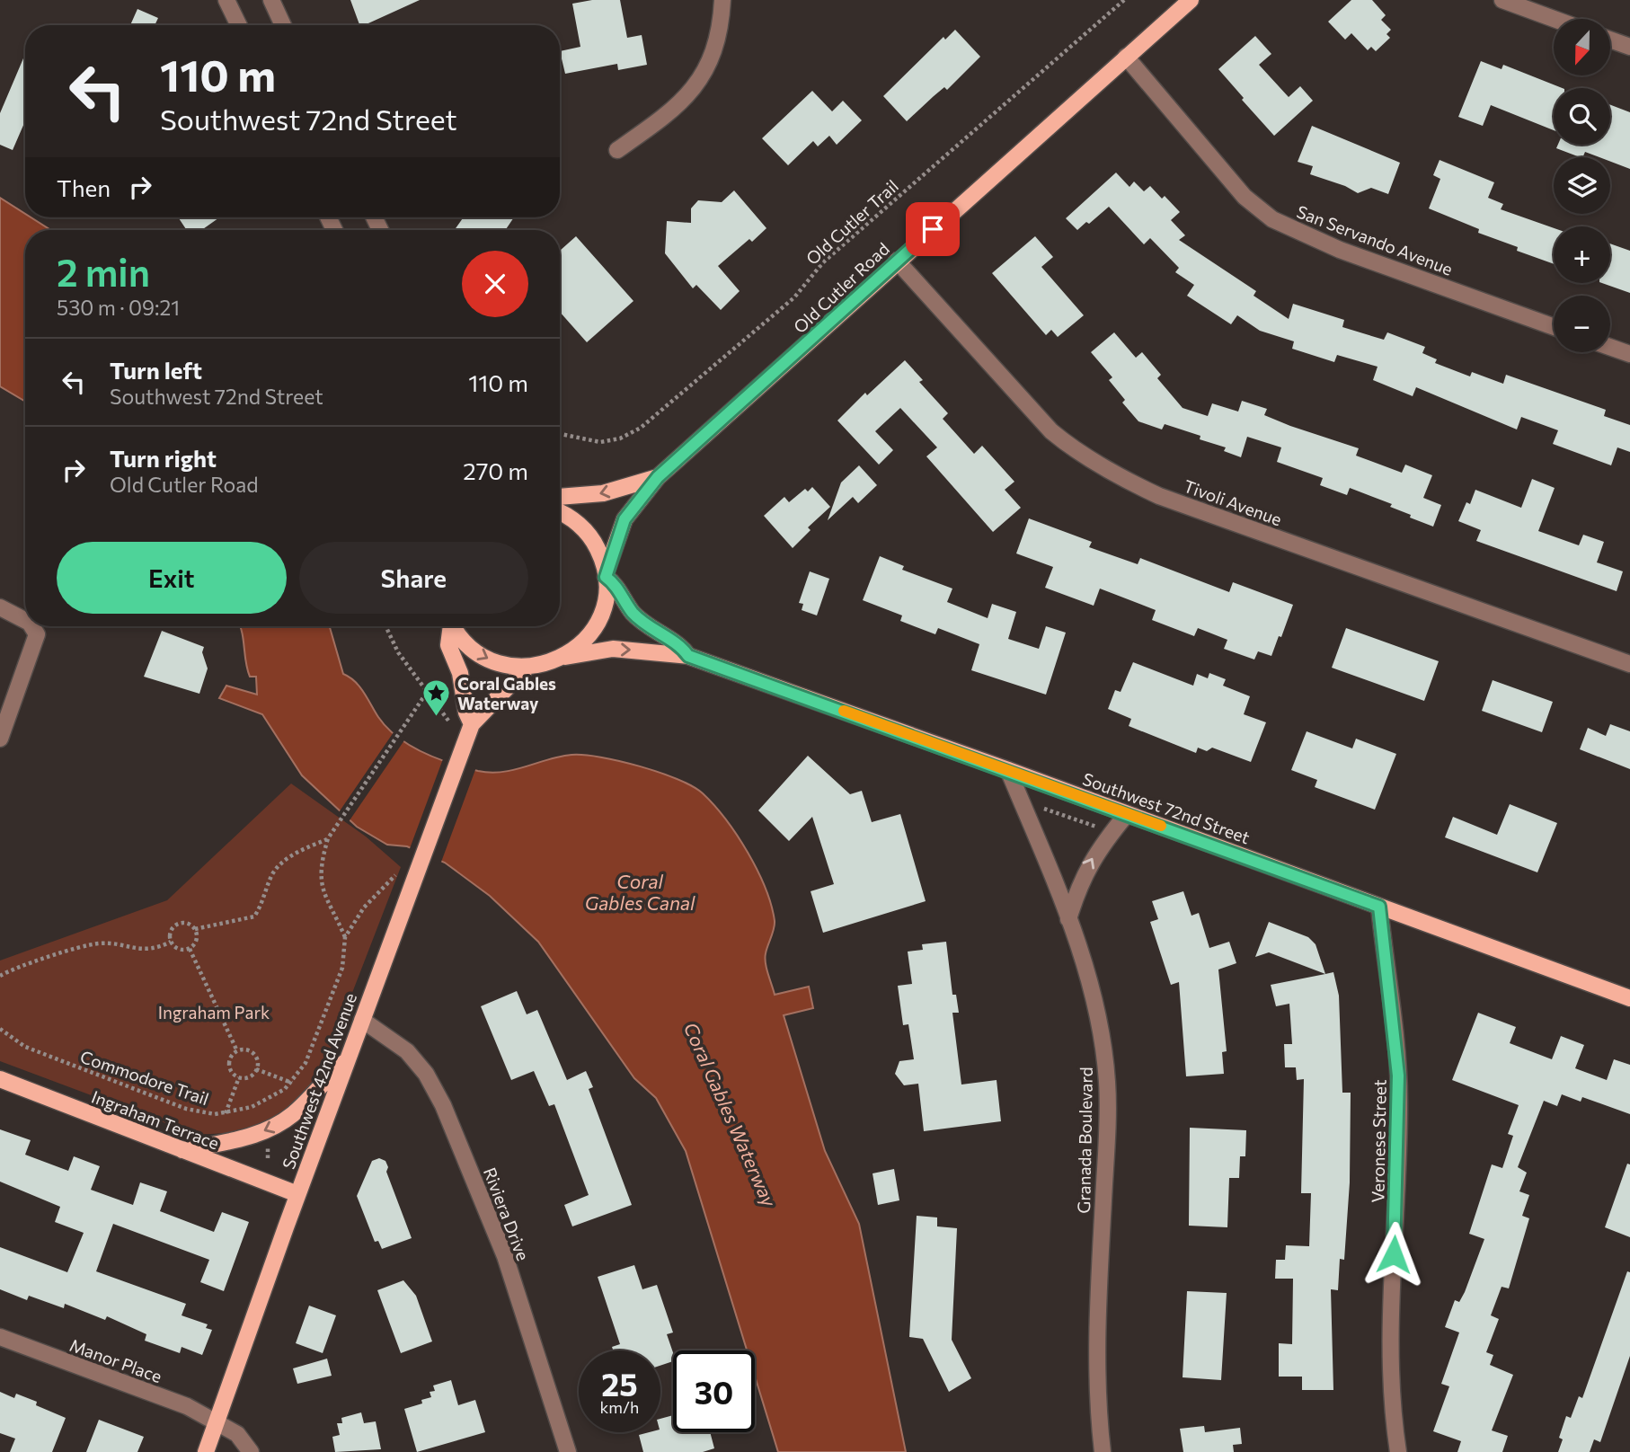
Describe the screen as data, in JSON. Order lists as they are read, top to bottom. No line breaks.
{"streets":{"main road":["Old Cutler Road","Southwest 72nd Street","Southwest 42nd Avenue","Ingraham Terrace"],"street":["San Servando Avenue","Tivoli Avenue","Granada Boulevard","Veronese Street","Riviera Drive","Manor Place"],"path":["Old Cutler Trail","Commodore Trail"]},"crossings":[["San Servando Avenue","Old Cutler Road"],["Old Cutler Road","Tivoli Avenue"],["Old Cutler Road","Southwest 72nd Street"],["Southwest 72nd Street","Southwest 42nd Avenue"],["Southwest 72nd Street","Granada Boulevard"],["Southwest 72nd Street","Veronese Street"],["Southwest 42nd Avenue","Ingraham Terrace"],["Southwest 42nd Avenue","Riviera Drive"],["Southwest 42nd Avenue","Manor Place"]],"water":["Coral Gables Canal","Coral Gables Waterway"],"parks":["Ingraham Park"],"places":{"place":["Coral Gables Waterway"]},"north":"bottom","page":{"map_buttons":["+","−"],"turn":["110 m","Southwest 72nd Street"],"then":"Then","heading":["2 min","530 m · 09:21"],"list":[{"name":"Turn left","note":"Southwest 72nd Street","value":"110 m"},{"name":"Turn right","note":"Old Cutler Road","value":"270 m"}],"buttons":["Exit","Share"],"speed":"25 km/h","limit":"30"}}
